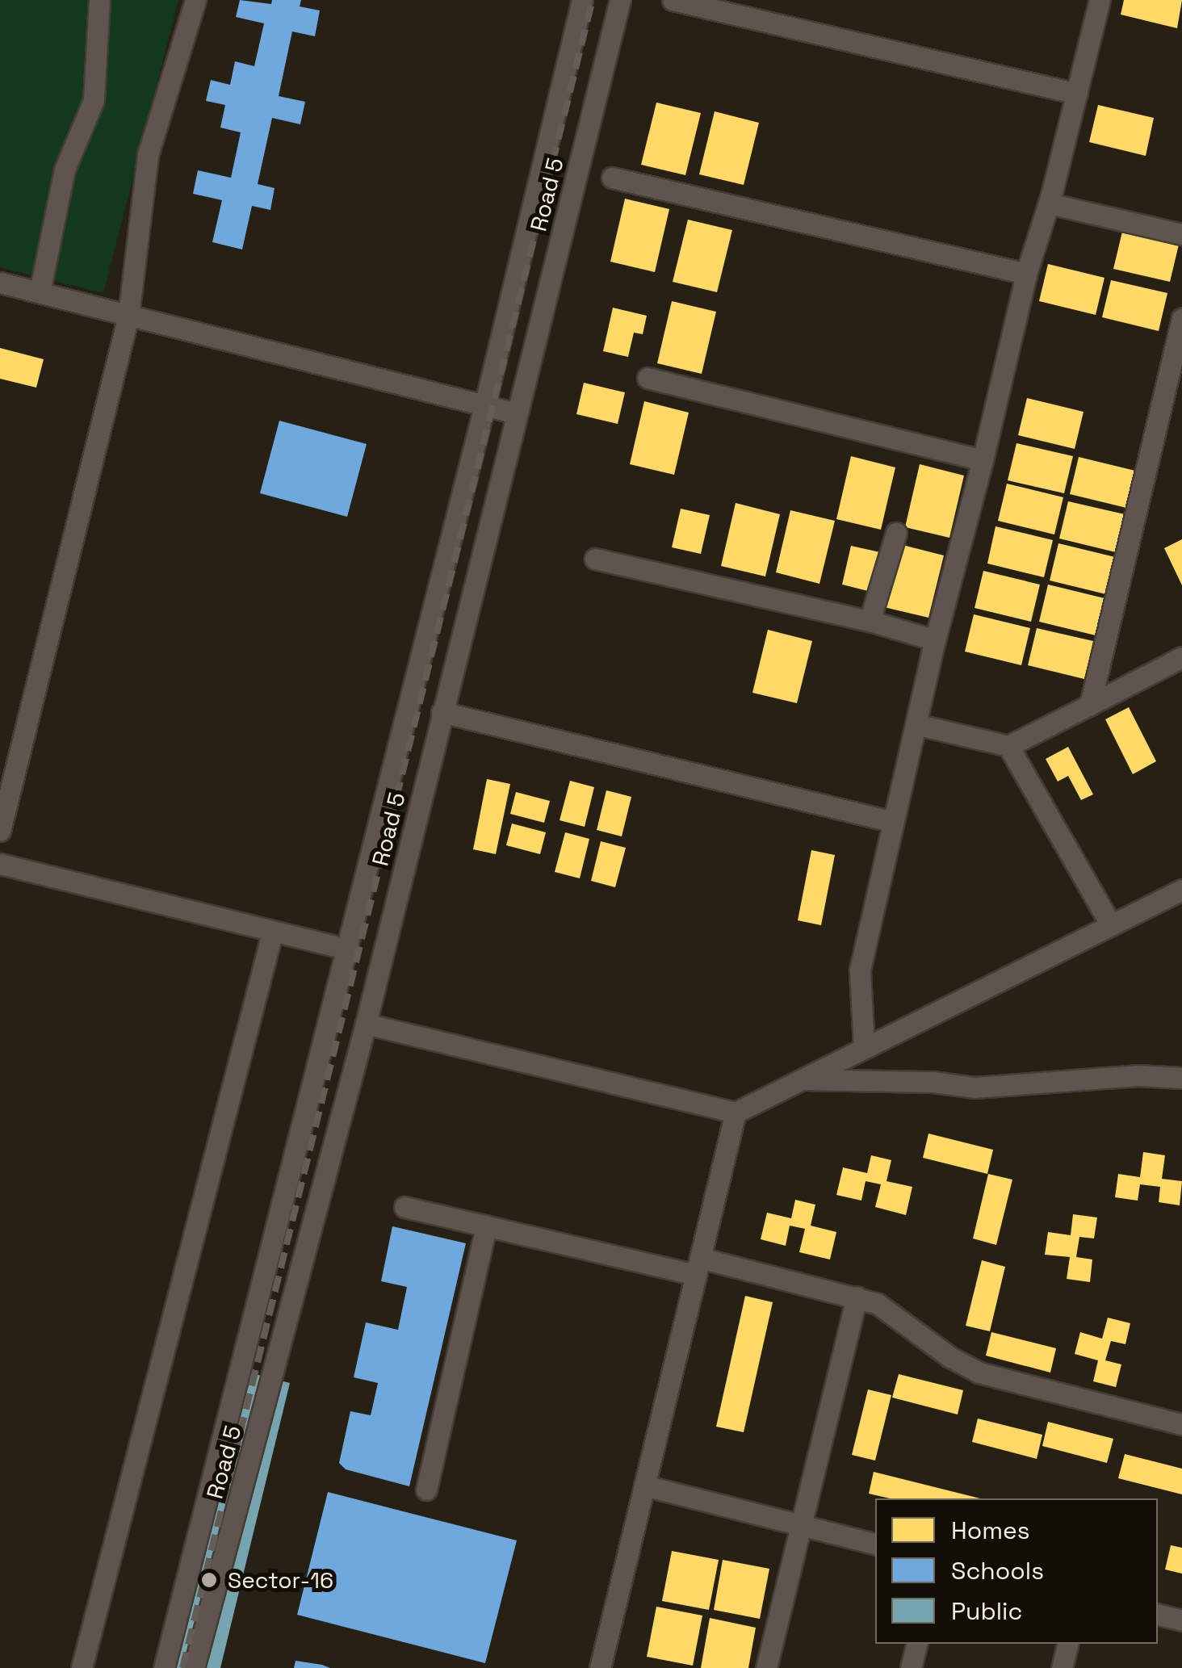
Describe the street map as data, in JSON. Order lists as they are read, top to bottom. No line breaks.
{"streets":{"street":["Road 5"]},"places":["Sector-16"],"legend":["Homes","Schools","Public"]}
